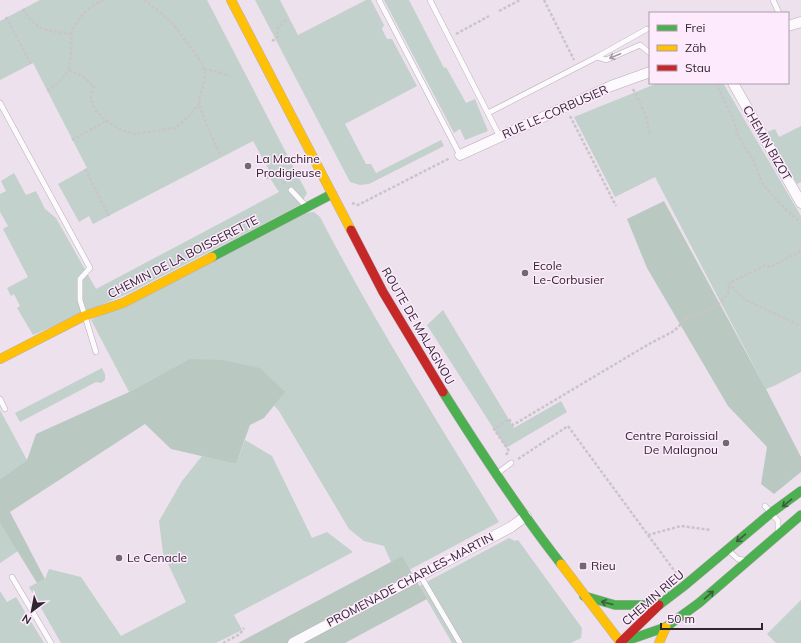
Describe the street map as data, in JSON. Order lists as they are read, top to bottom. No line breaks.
{"streets":{"main road":["CHEMIN DE LA BOISSERETTE","ROUTE DE MALAGNOU","CHEMIN RIEU"],"street":["RUE LE-CORBUSIER","CHEMIN BIZOT","PROMENADE CHARLES-MARTIN"]},"crossings":[["CHEMIN DE LA BOISSERETTE","ROUTE DE MALAGNOU"],["ROUTE DE MALAGNOU","PROMENADE CHARLES-MARTIN"],["ROUTE DE MALAGNOU","CHEMIN RIEU"]],"places":{"other":["La Machine Prodigieuse","Ecole Le-Corbusier","Centre Paroissial De Malagnou","Le Cenacle"],"transit":["Rieu"]},"legend":["Frei","Zäh","Stau"],"scale_bar":"50 m","north":"bottom left"}
